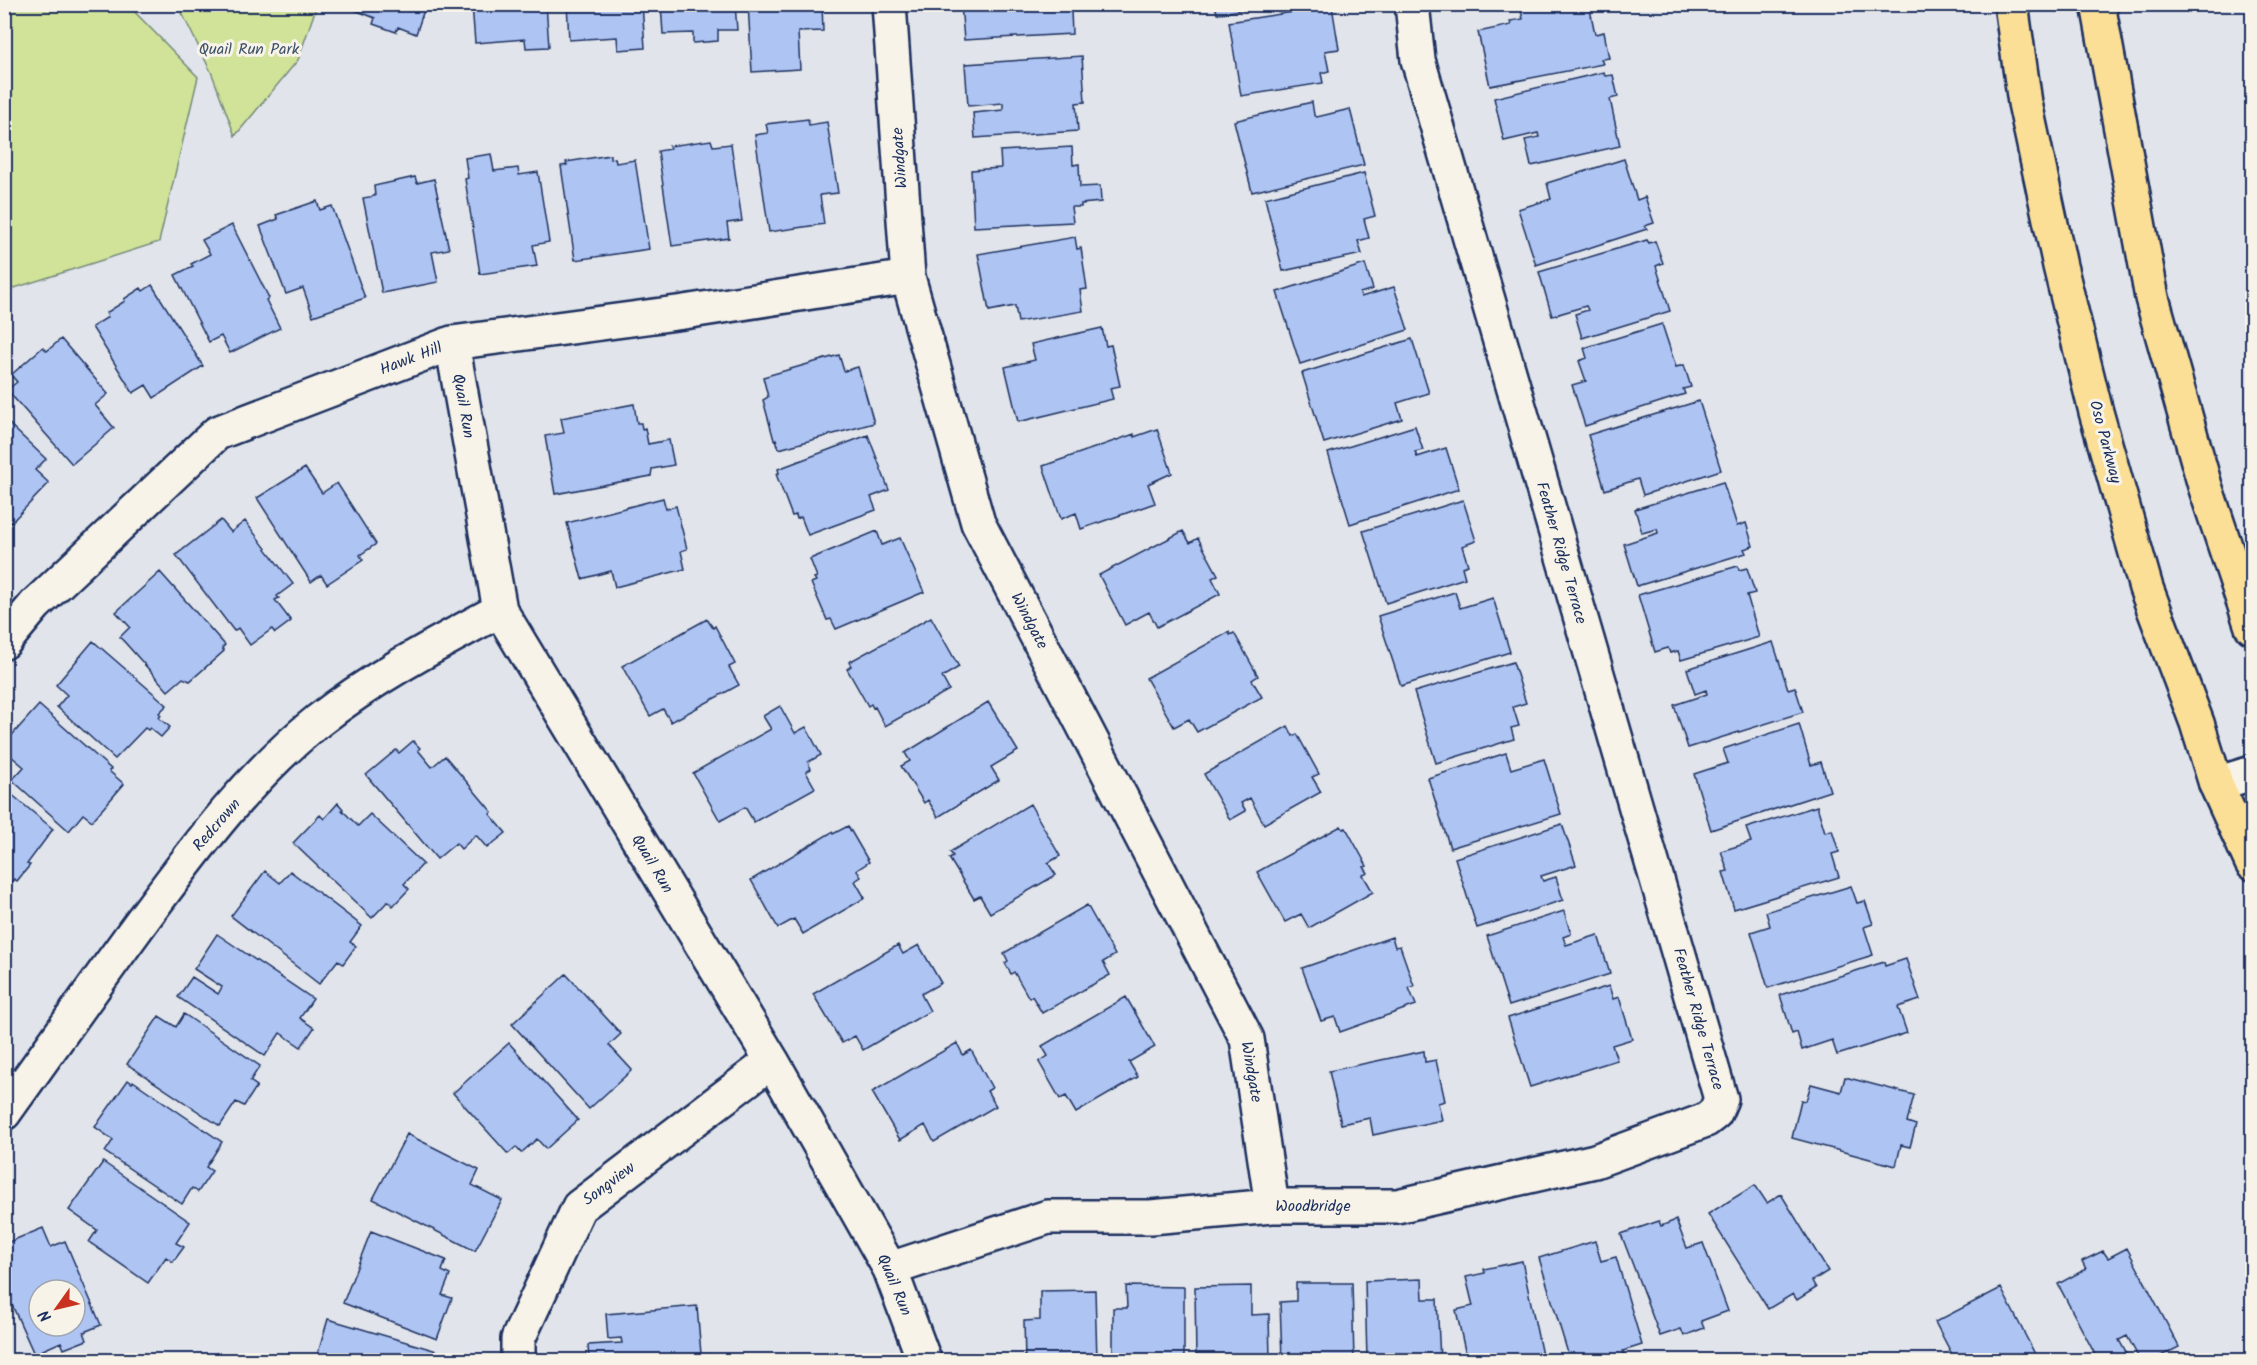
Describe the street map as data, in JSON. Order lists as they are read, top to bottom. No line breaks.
{"streets":{"main road":["Oso Parkway"],"street":["Windgate","Hawk Hill","Quail Run","Feather Ridge Terrace","Redcrown","Songview","Woodbridge"]},"crossings":[["Windgate","Hawk Hill"],["Windgate","Woodbridge"],["Hawk Hill","Quail Run"],["Quail Run","Redcrown"],["Quail Run","Songview"],["Quail Run","Woodbridge"],["Feather Ridge Terrace","Woodbridge"]],"parks":["Quail Run Park"],"north":"bottom left"}
